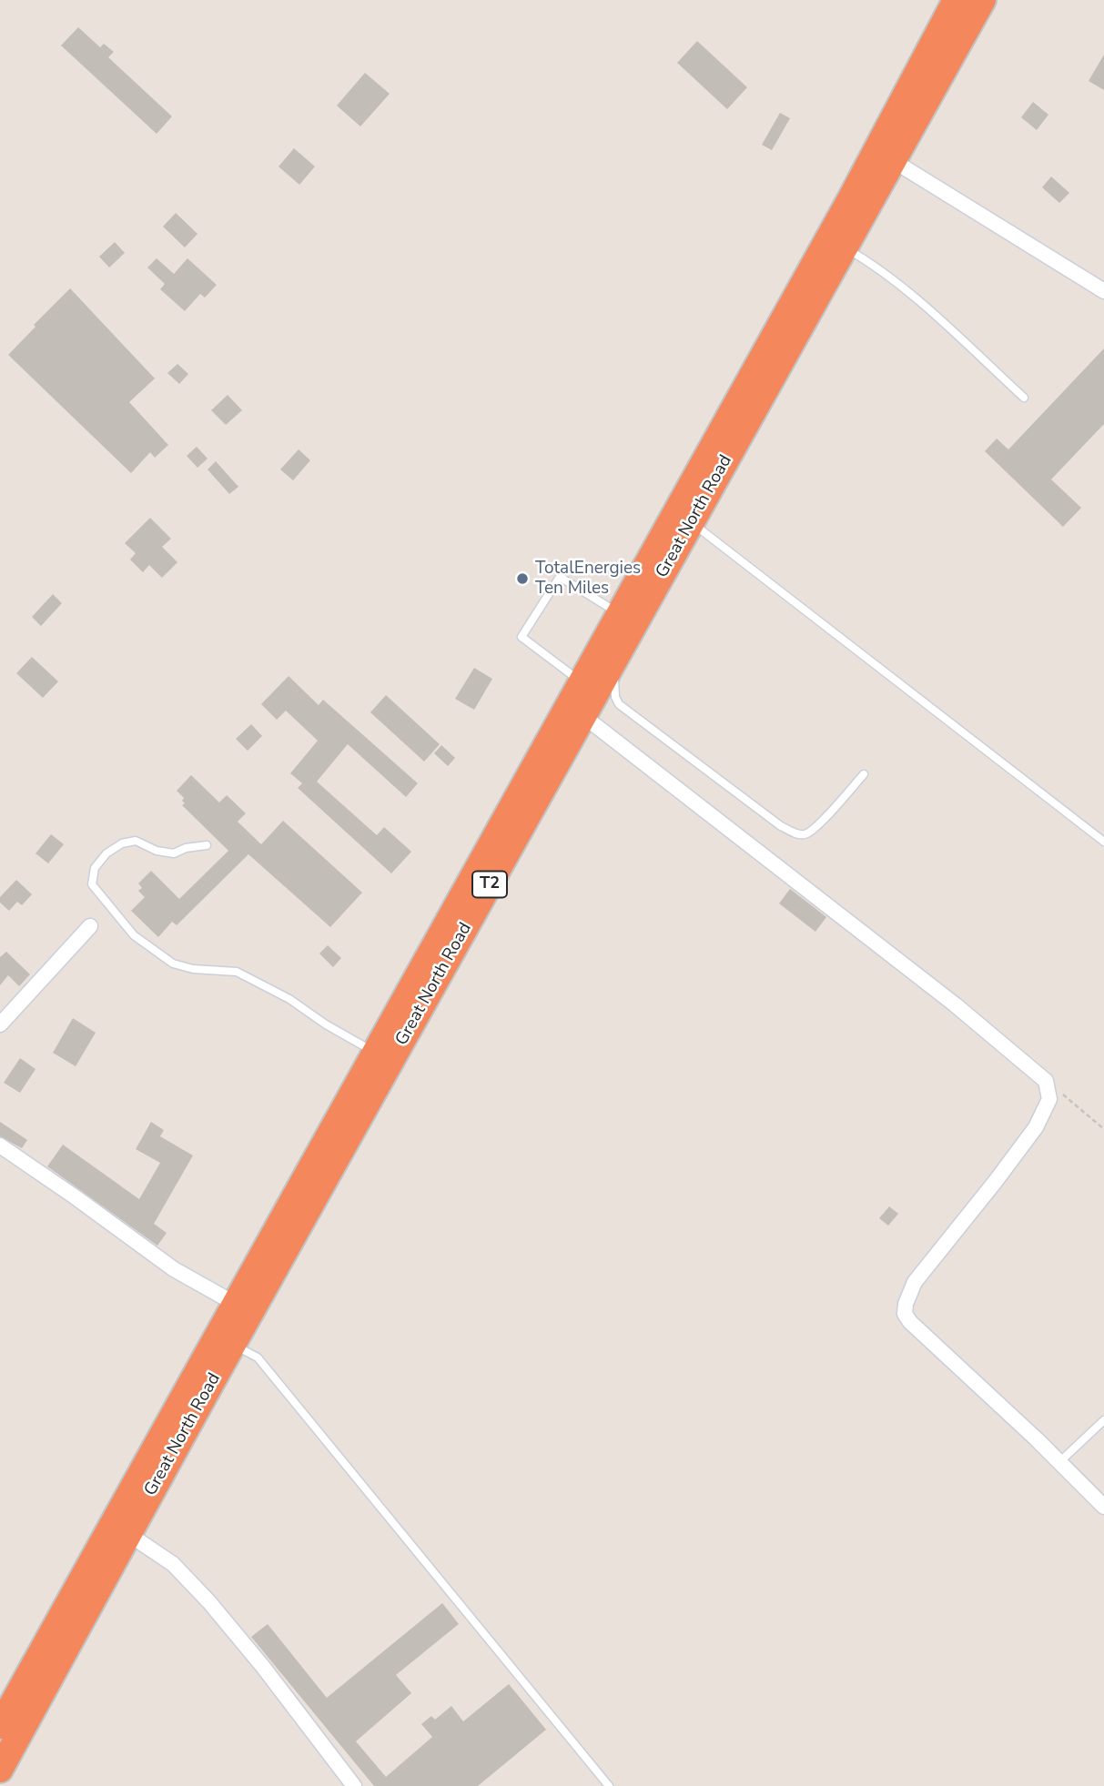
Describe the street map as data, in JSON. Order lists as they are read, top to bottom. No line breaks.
{"streets":{"highway":["Great North Road","T2"]},"places":["TotalEnergies Ten Miles"]}
